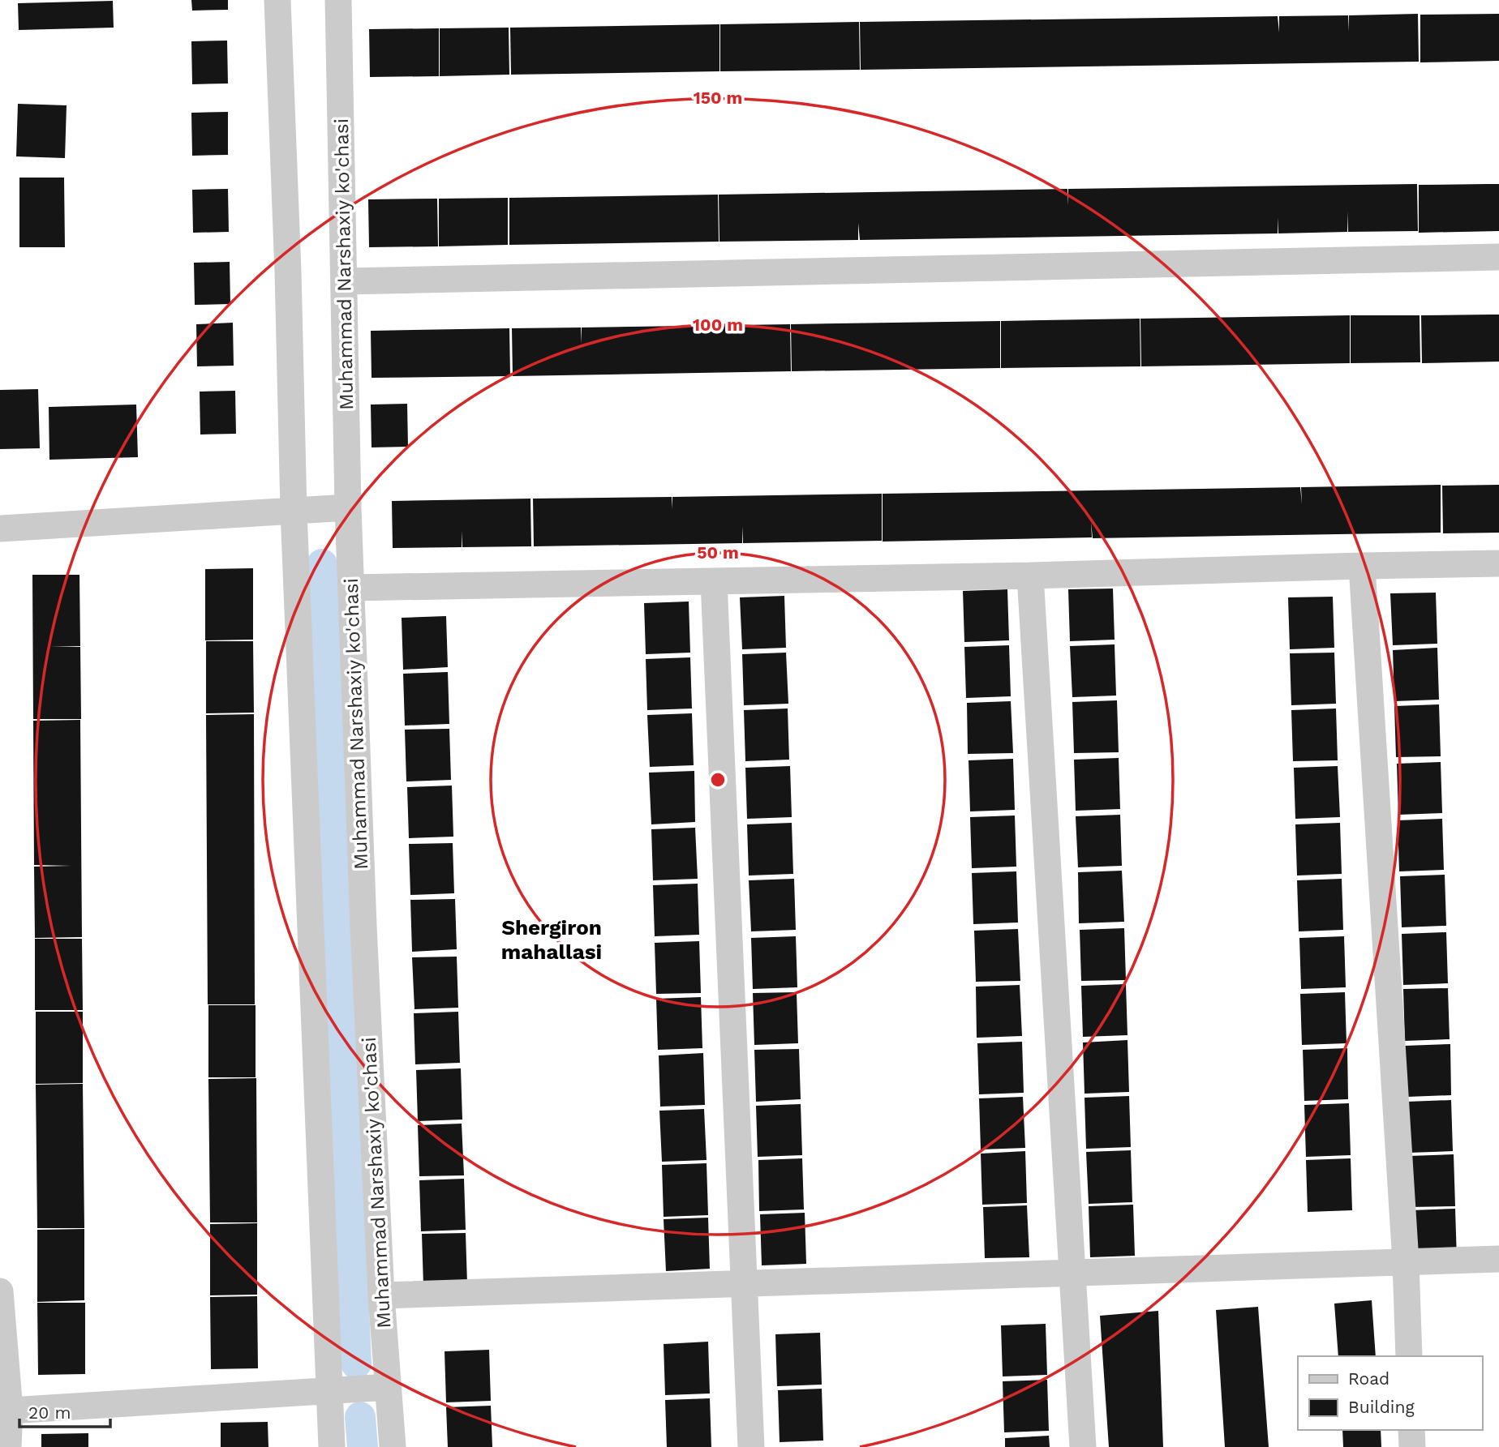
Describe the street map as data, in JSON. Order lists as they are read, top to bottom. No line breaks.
{"streets":{"street":["Muhammad Narshaxiy ko'chasi"]},"districts":["Shergiron mahallasi"],"legend":["Road","Building"],"scale_bar":"20 m","rings":["150 m","100 m","50 m"]}
